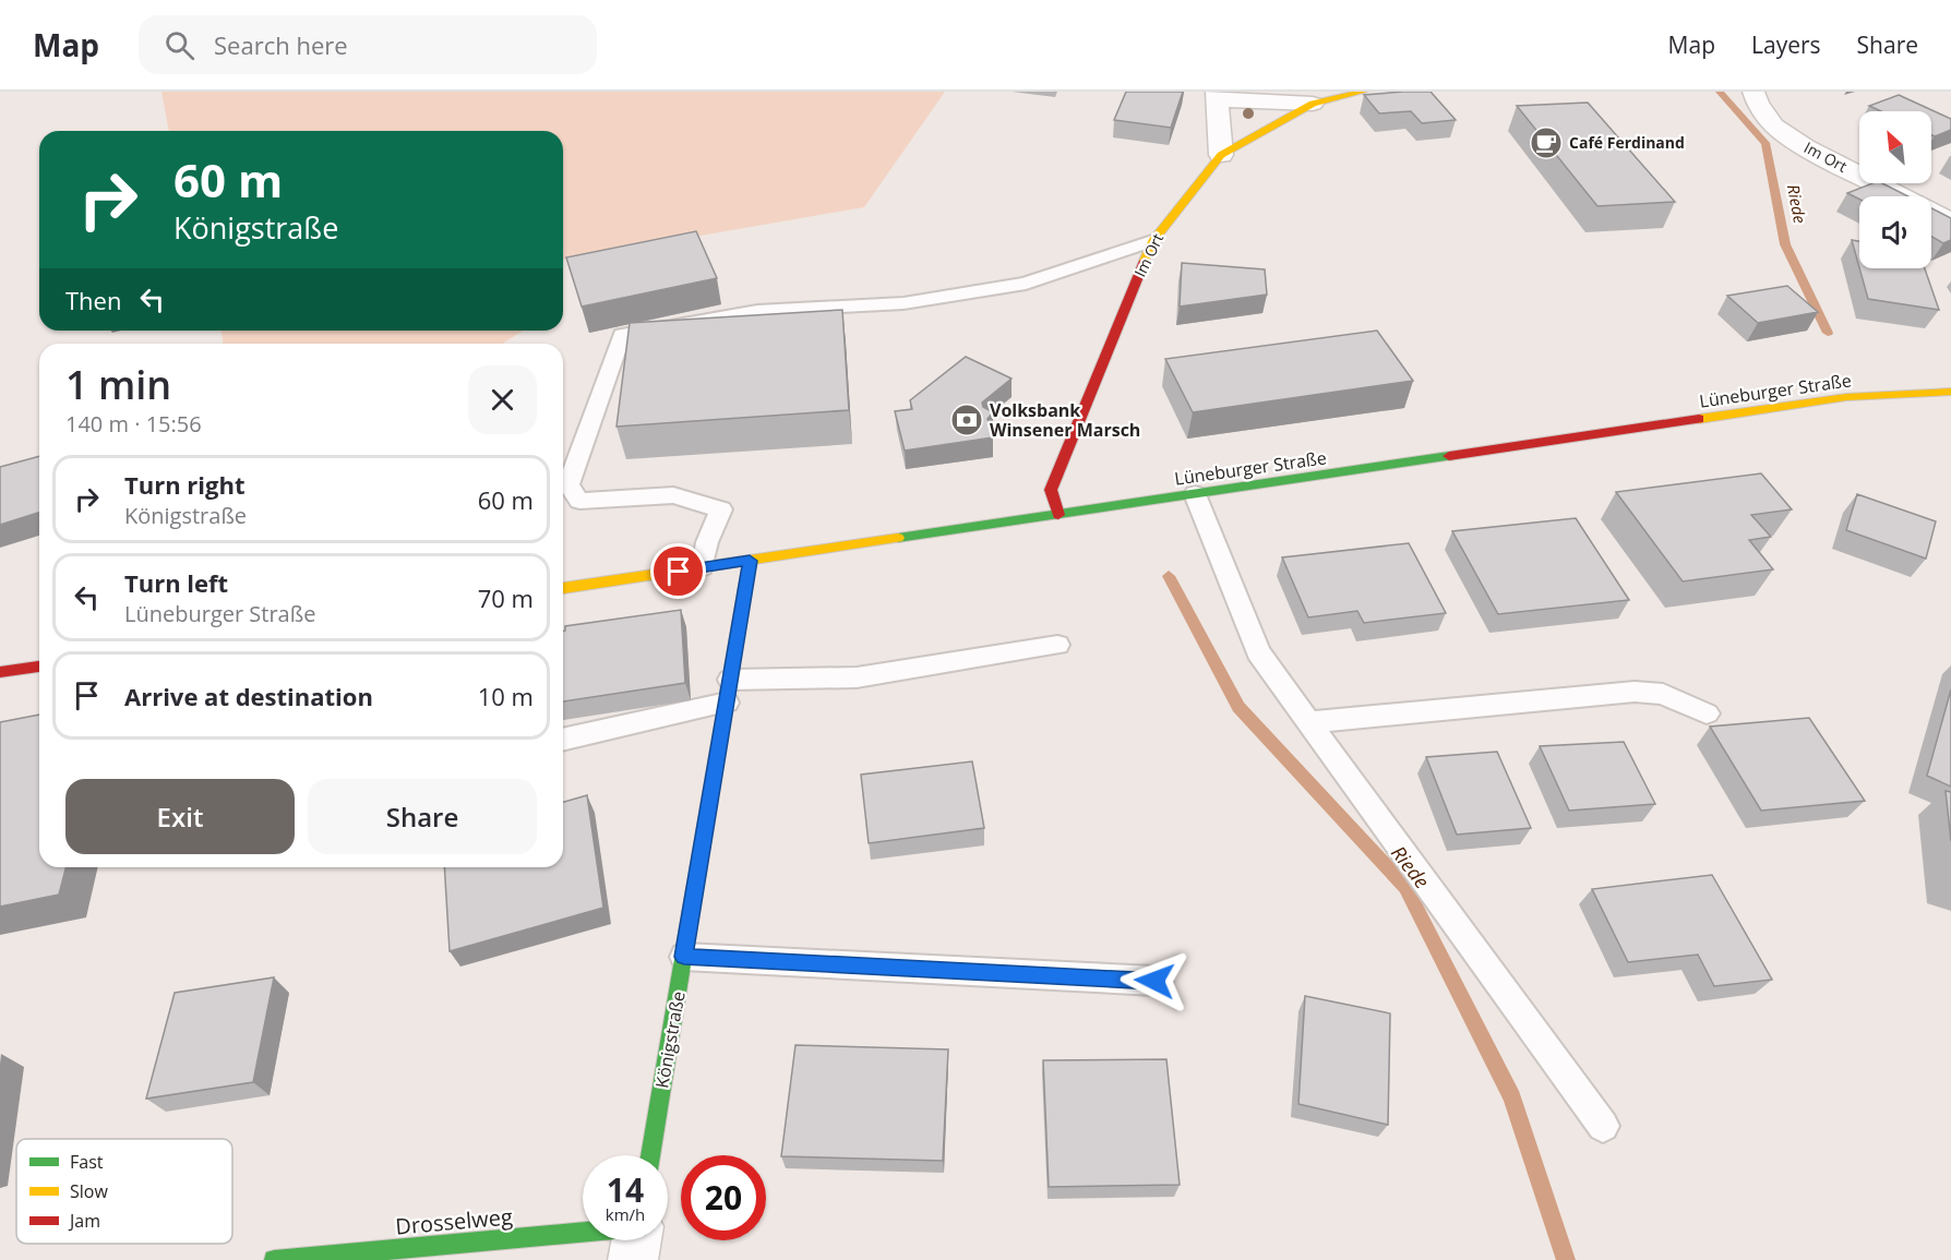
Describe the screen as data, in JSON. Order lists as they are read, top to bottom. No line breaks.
{"streets":{"street":["Im Ort","Lüneburger Straße","Königstraße","Drosselweg"]},"crossings":[["Im Ort","Lüneburger Straße"],["Lüneburger Straße","Königstraße"]],"water":["Riede"],"places":{"cafe":["Café Ferdinand"],"bank":["Volksbank Winsener Marsch"]},"legend":["Fast","Slow","Jam"],"north":"top left","page":{"header":"Map","search":"Search here","nav":["Map","Layers","Share"],"turn":["60 m","Königstraße"],"then":"Then","heading":["1 min","140 m · 15:56"],"list":[{"name":"Turn right","note":"Königstraße","value":"60 m"},{"name":"Turn left","note":"Lüneburger Straße","value":"70 m"},{"name":"Arrive at destination","value":"10 m"}],"buttons":["Exit","Share"],"speed":"14 km/h","limit":"20"}}
